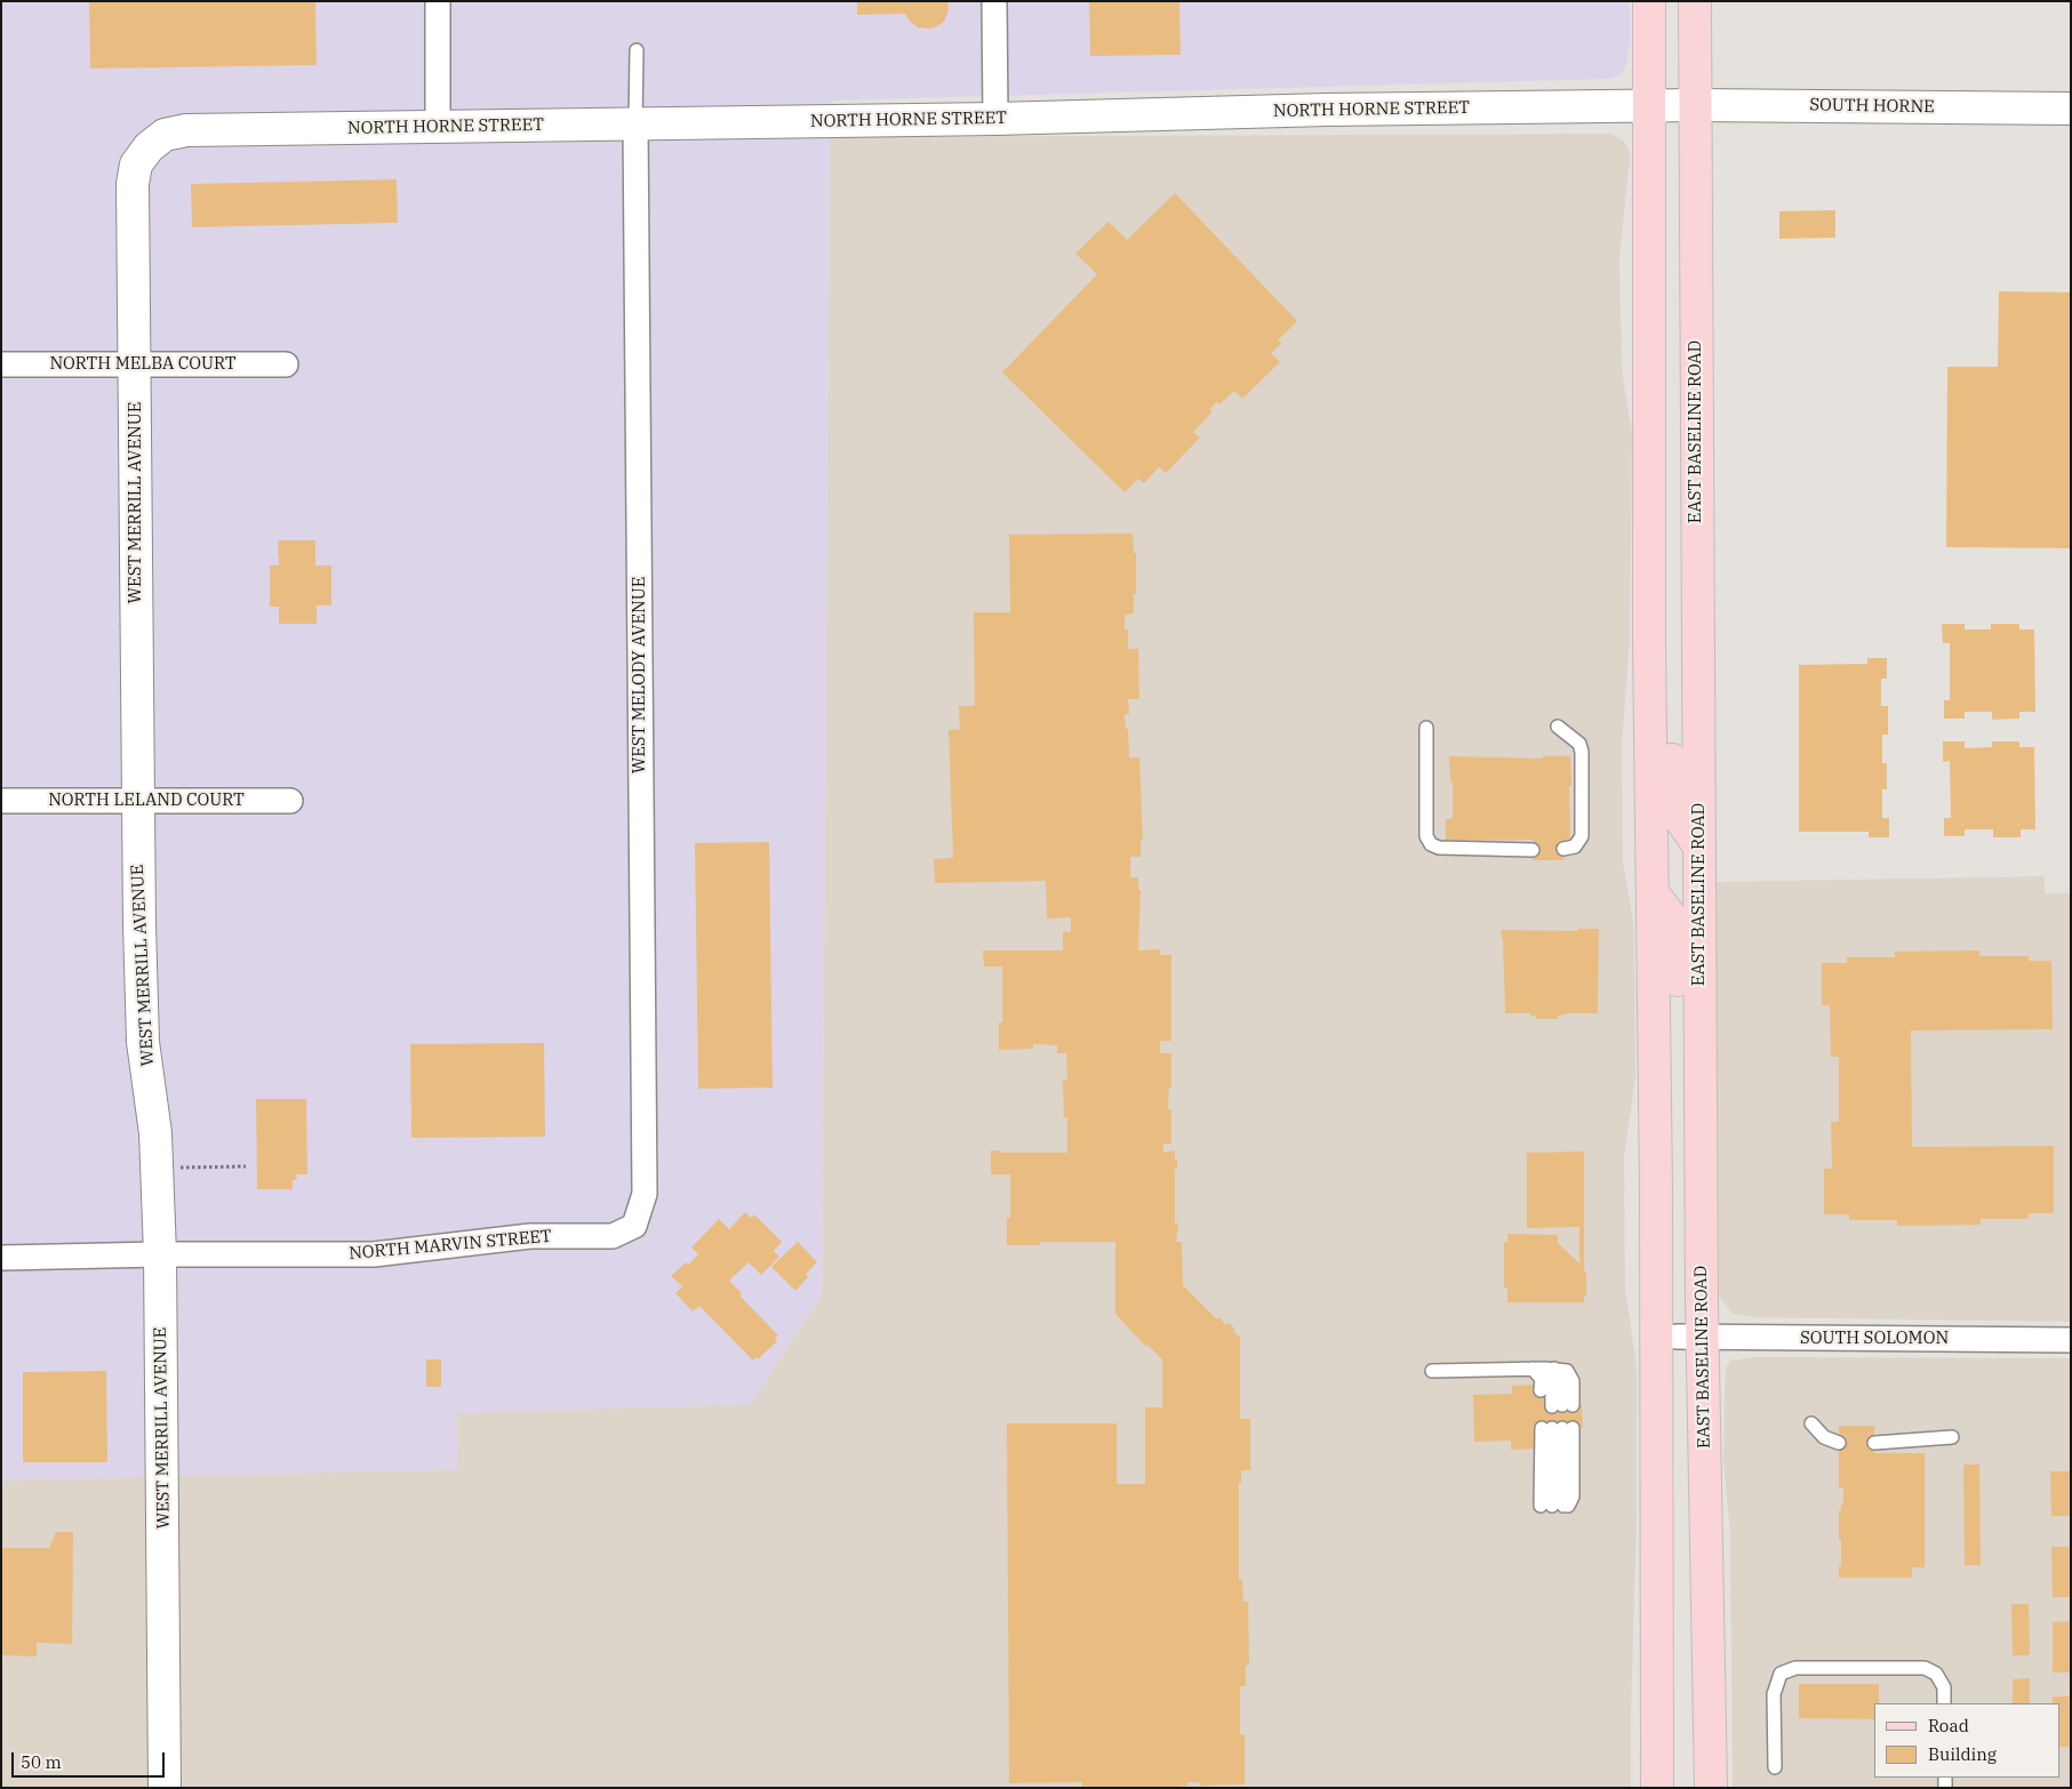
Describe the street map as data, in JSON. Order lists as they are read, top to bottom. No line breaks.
{"streets":{"main road":["EAST BASELINE ROAD"],"street":["SOUTH HORNE","NORTH HORNE STREET","NORTH MELBA COURT","WEST MERRILL AVENUE","WEST MELODY AVENUE","NORTH LELAND COURT","NORTH MARVIN STREET","SOUTH SOLOMON"]},"crossings":[["SOUTH HORNE","NORTH HORNE STREET"],["SOUTH HORNE","EAST BASELINE ROAD"],["NORTH HORNE STREET","EAST BASELINE ROAD"],["NORTH HORNE STREET","WEST MERRILL AVENUE"],["NORTH HORNE STREET","WEST MELODY AVENUE"],["NORTH MELBA COURT","WEST MERRILL AVENUE"],["EAST BASELINE ROAD","SOUTH SOLOMON"],["WEST MERRILL AVENUE","NORTH LELAND COURT"],["WEST MERRILL AVENUE","NORTH MARVIN STREET"],["WEST MELODY AVENUE","NORTH MARVIN STREET"]],"legend":["Road","Building"],"scale_bar":"50 m"}
